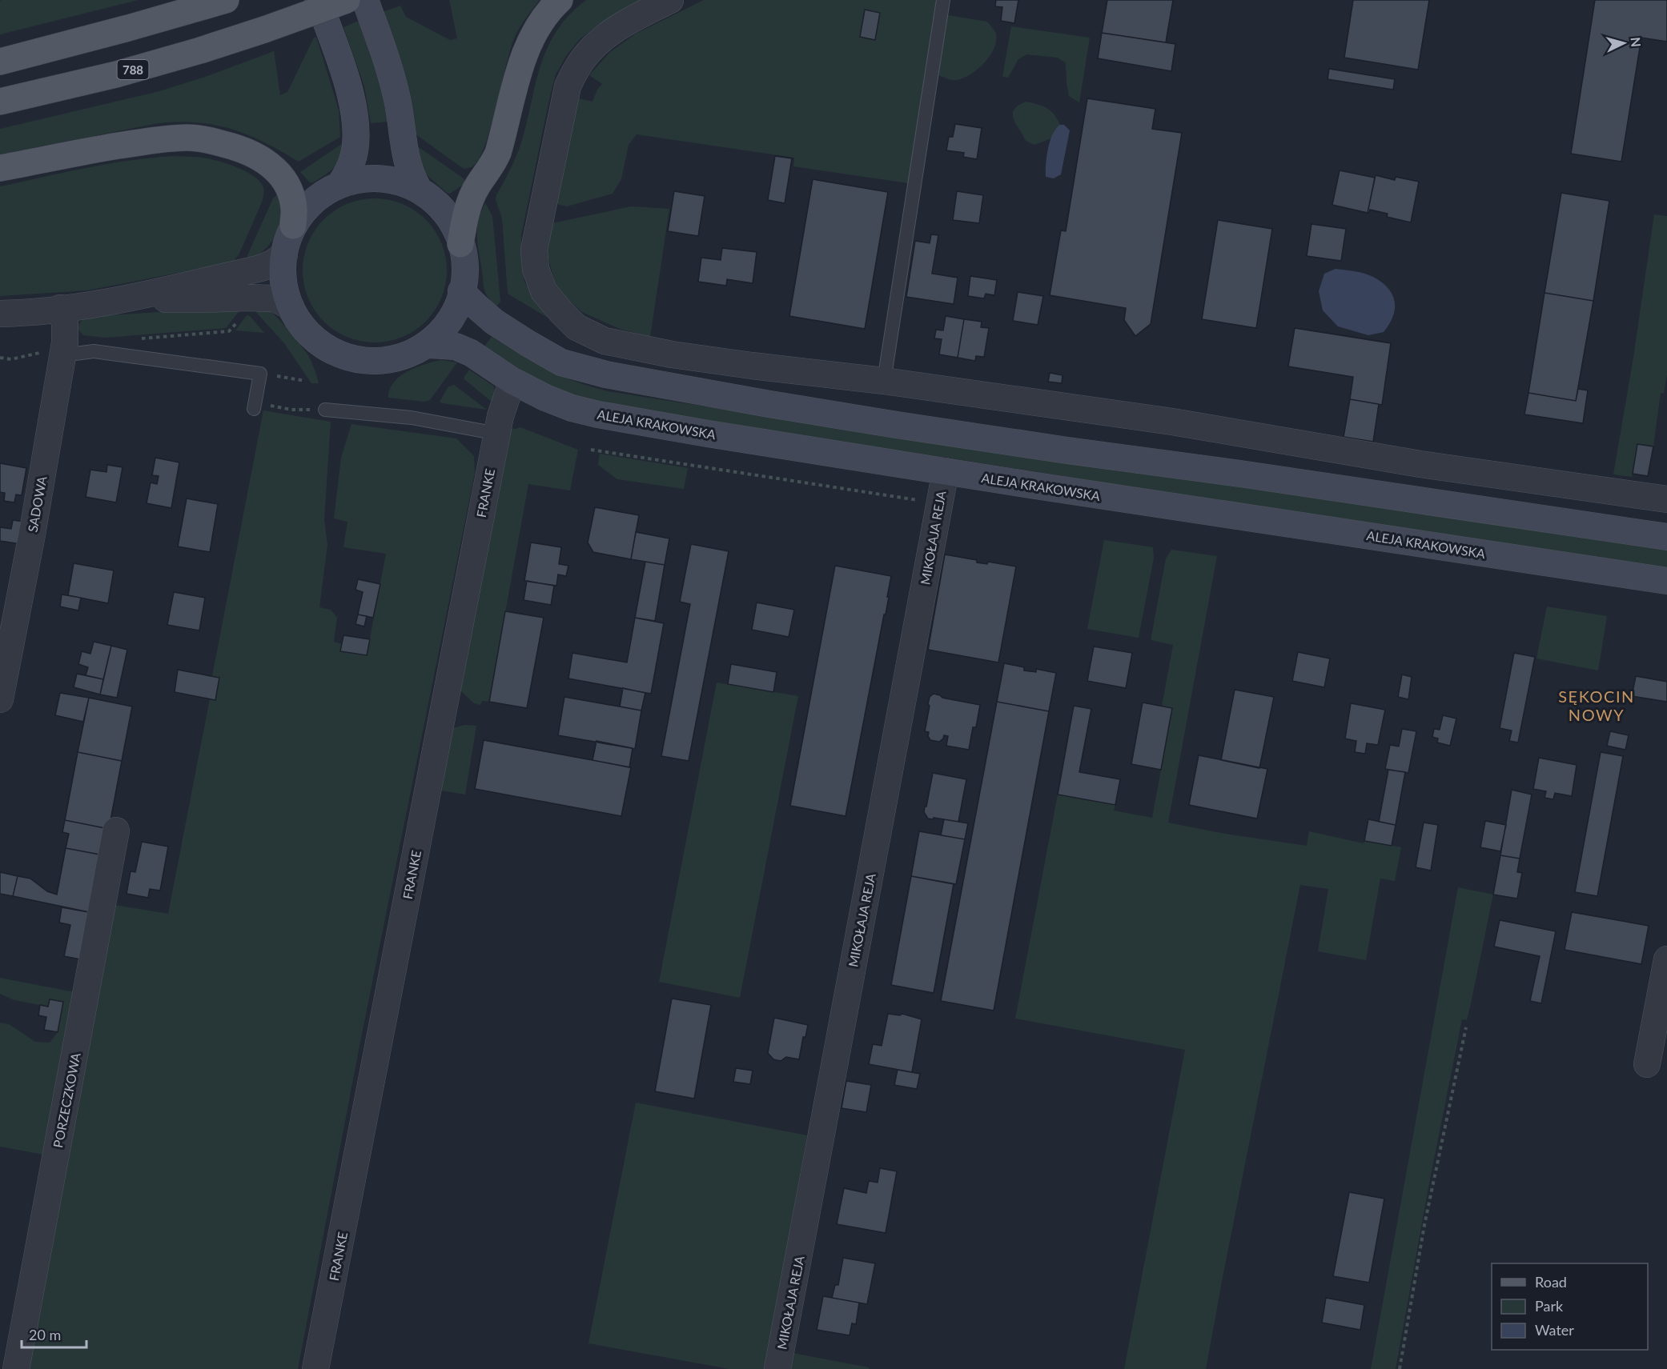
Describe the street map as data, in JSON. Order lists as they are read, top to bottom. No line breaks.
{"streets":{"main road":["788","ALEJA KRAKOWSKA"],"street":["FRANKE","SADOWA","MIKOŁAJA REJA","PORZECZKOWA"]},"crossings":[["ALEJA KRAKOWSKA","FRANKE"],["ALEJA KRAKOWSKA","MIKOŁAJA REJA"]],"districts":["SĘKOCIN NOWY"],"legend":["Road","Park","Water"],"scale_bar":"20 m","north":"right"}
